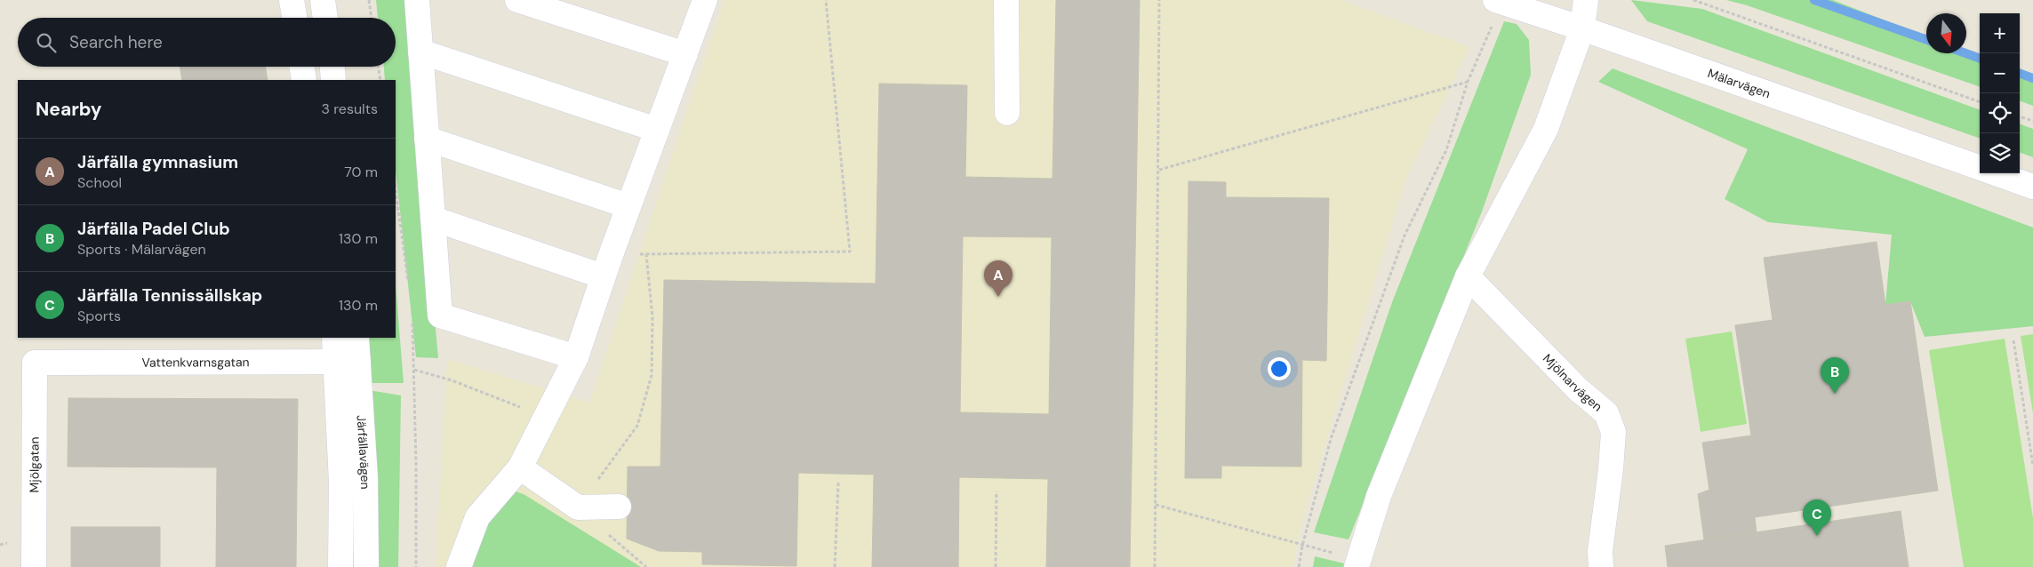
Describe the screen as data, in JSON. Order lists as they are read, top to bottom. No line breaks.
{"streets":{"street":["Mälarvägen","Vattenkvarnsgatan","Mjölnarvägen","Järfällavägen","Mjölgatan"]},"crossings":[["Vattenkvarnsgatan","Järfällavägen"],["Vattenkvarnsgatan","Mjölgatan"]],"north":"bottom","page":{"map_buttons":["+","−"],"search":"Search here","heading":["Nearby","3 results"],"list":[{"mark":"A","name":"Järfälla gymnasium","note":"School","value":"70 m"},{"mark":"B","name":"Järfälla Padel Club","note":"Sports · Mälarvägen","value":"130 m"},{"mark":"C","name":"Järfälla Tennissällskap","note":"Sports","value":"130 m"}],"pins":["A","B","C"]}}
